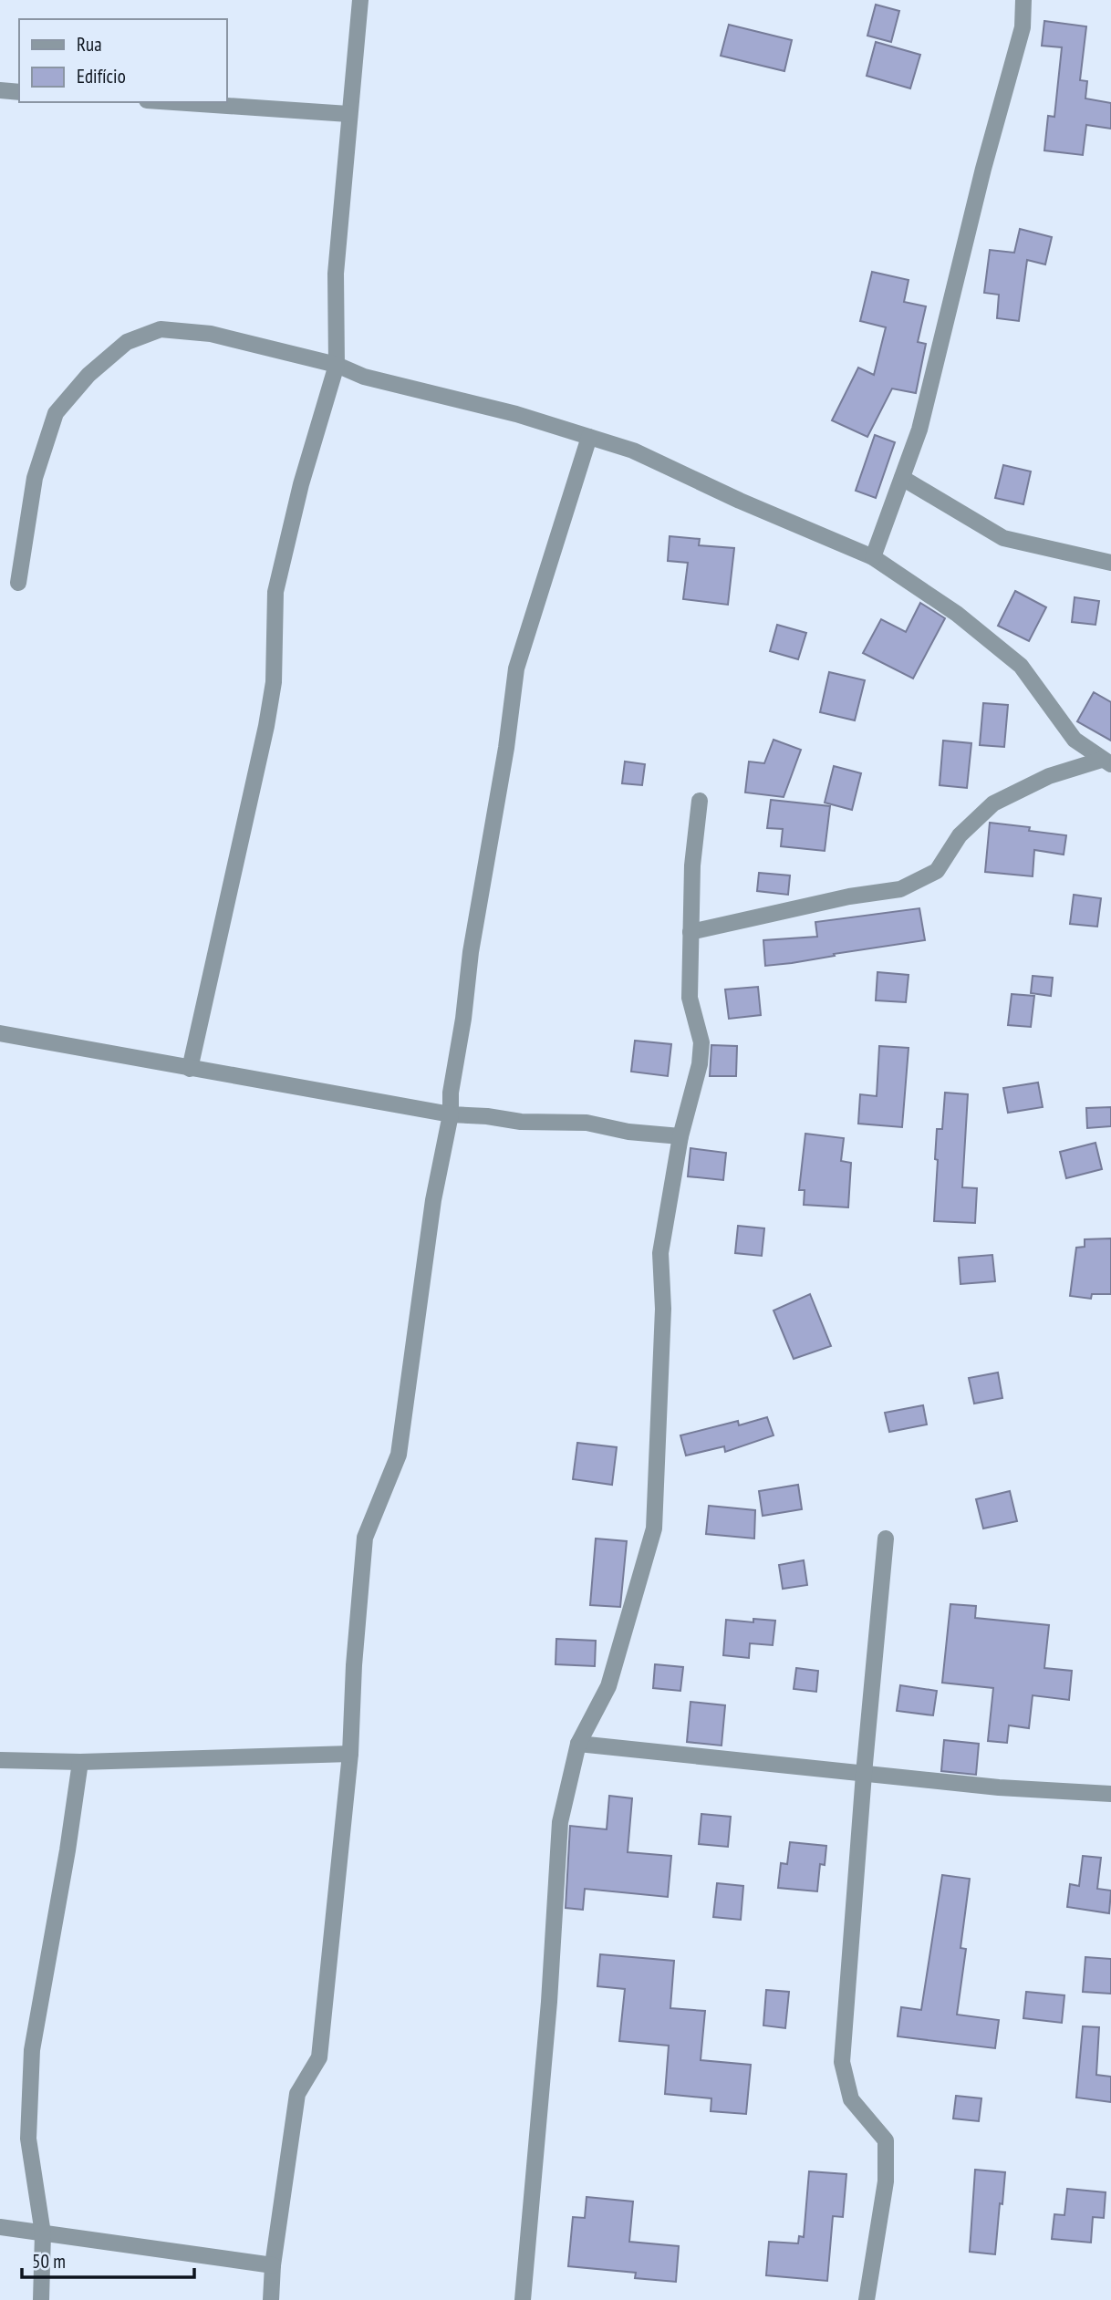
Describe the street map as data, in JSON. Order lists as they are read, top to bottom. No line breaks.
{"legend":["Rua","Edifício"],"scale_bar":"50 m"}
